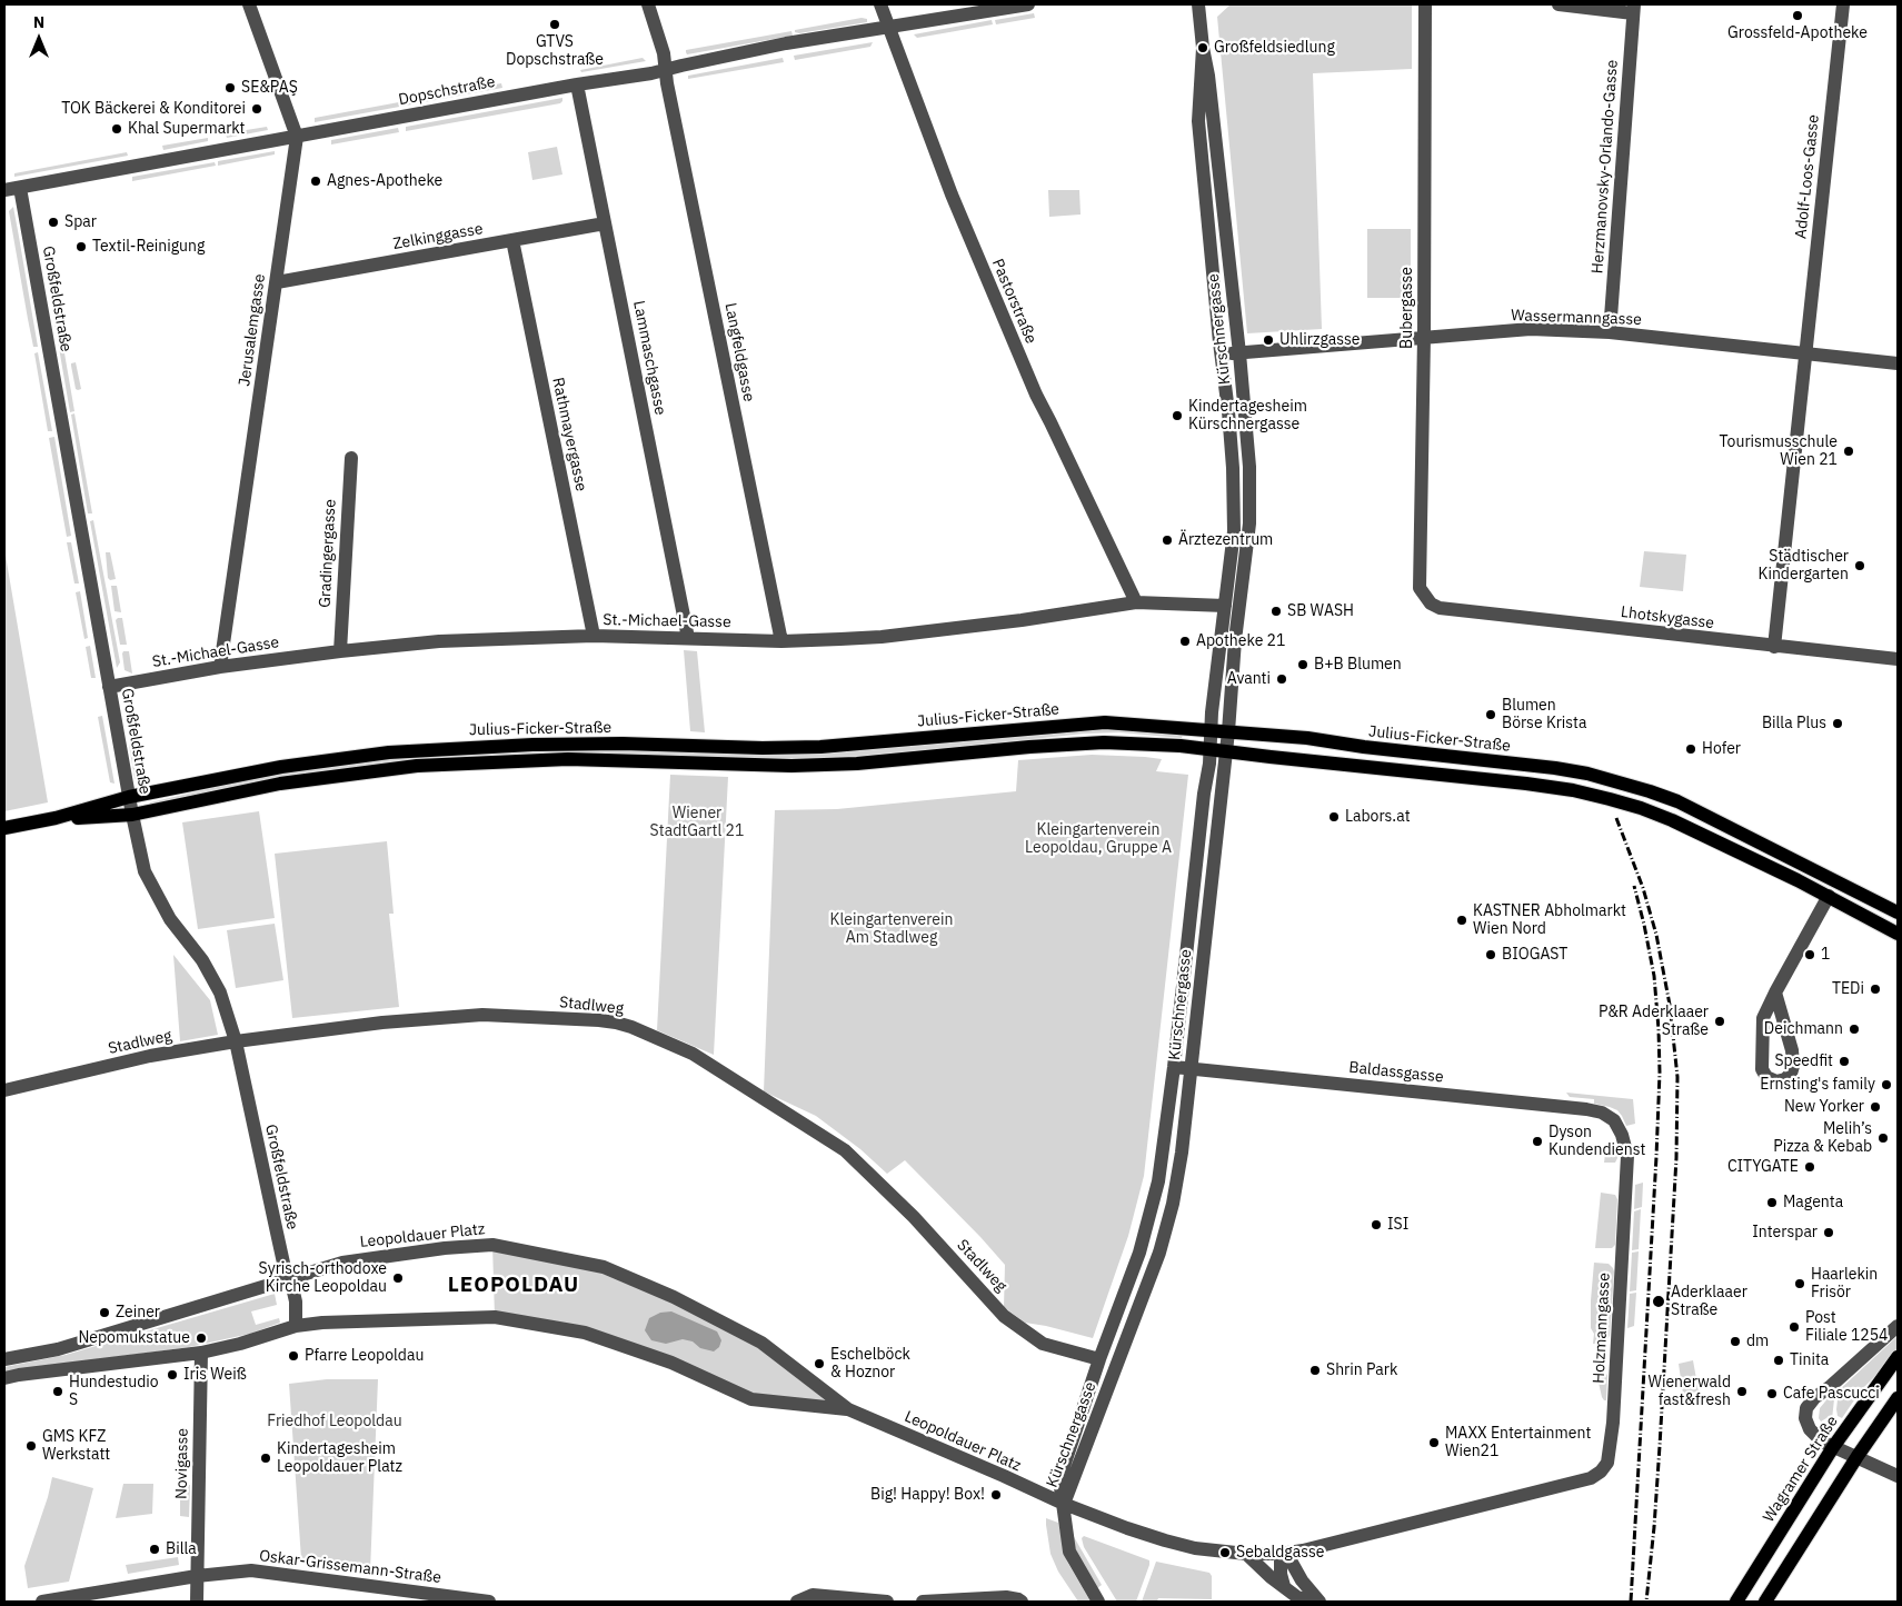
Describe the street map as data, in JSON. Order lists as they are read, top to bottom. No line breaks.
{"streets":{"main road":["Julius-Ficker-Straße","Wagramer Straße"],"street":["Dopschstraße","Herzmanovsky-Orlando-Gasse","Adolf-Loos-Gasse","Zelkinggasse","Großfeldstraße","Pastorstraße","Bubergasse","Wassermanngasse","Kürschnergasse","Jerusalemgasse","Langfeldgasse","Lammaschgasse","Rathmayergasse","Gradingergasse","Lhotskygasse","St.-Michael-Gasse","Stadlweg","Baldassgasse","Leopoldauer Platz","Holzmanngasse","Novigasse","Oskar-Grissemann-Straße"]},"crossings":[["Dopschstraße","Großfeldstraße"],["Dopschstraße","Pastorstraße"],["Dopschstraße","Jerusalemgasse"],["Dopschstraße","Langfeldgasse"],["Dopschstraße","Lammaschgasse"],["Herzmanovsky-Orlando-Gasse","Wassermanngasse"],["Adolf-Loos-Gasse","Wassermanngasse"],["Adolf-Loos-Gasse","Lhotskygasse"],["Zelkinggasse","Jerusalemgasse"],["Zelkinggasse","Lammaschgasse"],["Zelkinggasse","Rathmayergasse"],["Großfeldstraße","St.-Michael-Gasse"],["Großfeldstraße","Julius-Ficker-Straße"],["Großfeldstraße","Stadlweg"],["Großfeldstraße","Leopoldauer Platz"],["Pastorstraße","St.-Michael-Gasse"],["Bubergasse","Wassermanngasse"],["Bubergasse","Lhotskygasse"],["Wassermanngasse","Kürschnergasse"],["Kürschnergasse","St.-Michael-Gasse"],["Kürschnergasse","Julius-Ficker-Straße"],["Kürschnergasse","Stadlweg"],["Kürschnergasse","Baldassgasse"],["Kürschnergasse","Leopoldauer Platz"],["Jerusalemgasse","St.-Michael-Gasse"],["Langfeldgasse","St.-Michael-Gasse"],["Lammaschgasse","St.-Michael-Gasse"],["Rathmayergasse","St.-Michael-Gasse"],["Gradingergasse","St.-Michael-Gasse"],["Baldassgasse","Holzmanngasse"],["Leopoldauer Platz","Novigasse"],["Novigasse","Oskar-Grissemann-Straße"]],"districts":["LEOPOLDAU"],"parks":["Wiener StadtGartl 21","Kleingartenverein Leopoldau, Gruppe A","Kleingartenverein Am Stadlweg","Friedhof Leopoldau"],"places":["Grossfeld-Apotheke","GTVS Dopschstraße","Großfeldsiedlung","SE&PAŞ","TOK Bäckerei & Konditorei","Khal Supermarkt","Agnes-Apotheke","Spar","Textil-Reinigung","Uhlirzgasse","Kindertagesheim Kürschnergasse","Tourismusschule Wien 21","Ärztezentrum","Städtischer Kindergarten","SB WASH","Apotheke 21","B+B Blumen","Avanti","Blumen Börse Krista","Billa Plus","Hofer","Labors.at","KASTNER Abholmarkt Wien Nord","BIOGAST","1","TEDi","P&R Aderklaaer Straße","Deichmann","Speedfit","Ernsting's family","New Yorker","Melih’s Pizza & Kebab","Dyson Kundendienst","CITYGATE","Magenta","ISI","Interspar","Syrisch-orthodoxe Kirche Leopoldau","Haarlekin Frisör","Aderklaaer Straße","Zeiner","Post Filiale 1254","Nepomukstatue","dm","Pfarre Leopoldau","Tinita","Eschelböck & Hoznor","Shrin Park","Iris Weiß","Hundestudio S","Wienerwald fast&fresh","Cafe Pascucci","MAXX Entertainment Wien21","GMS KFZ Werkstatt","Kindertagesheim Leopoldauer Platz","Big! Happy! Box!","Billa","Sebaldgasse"],"north":"top"}
